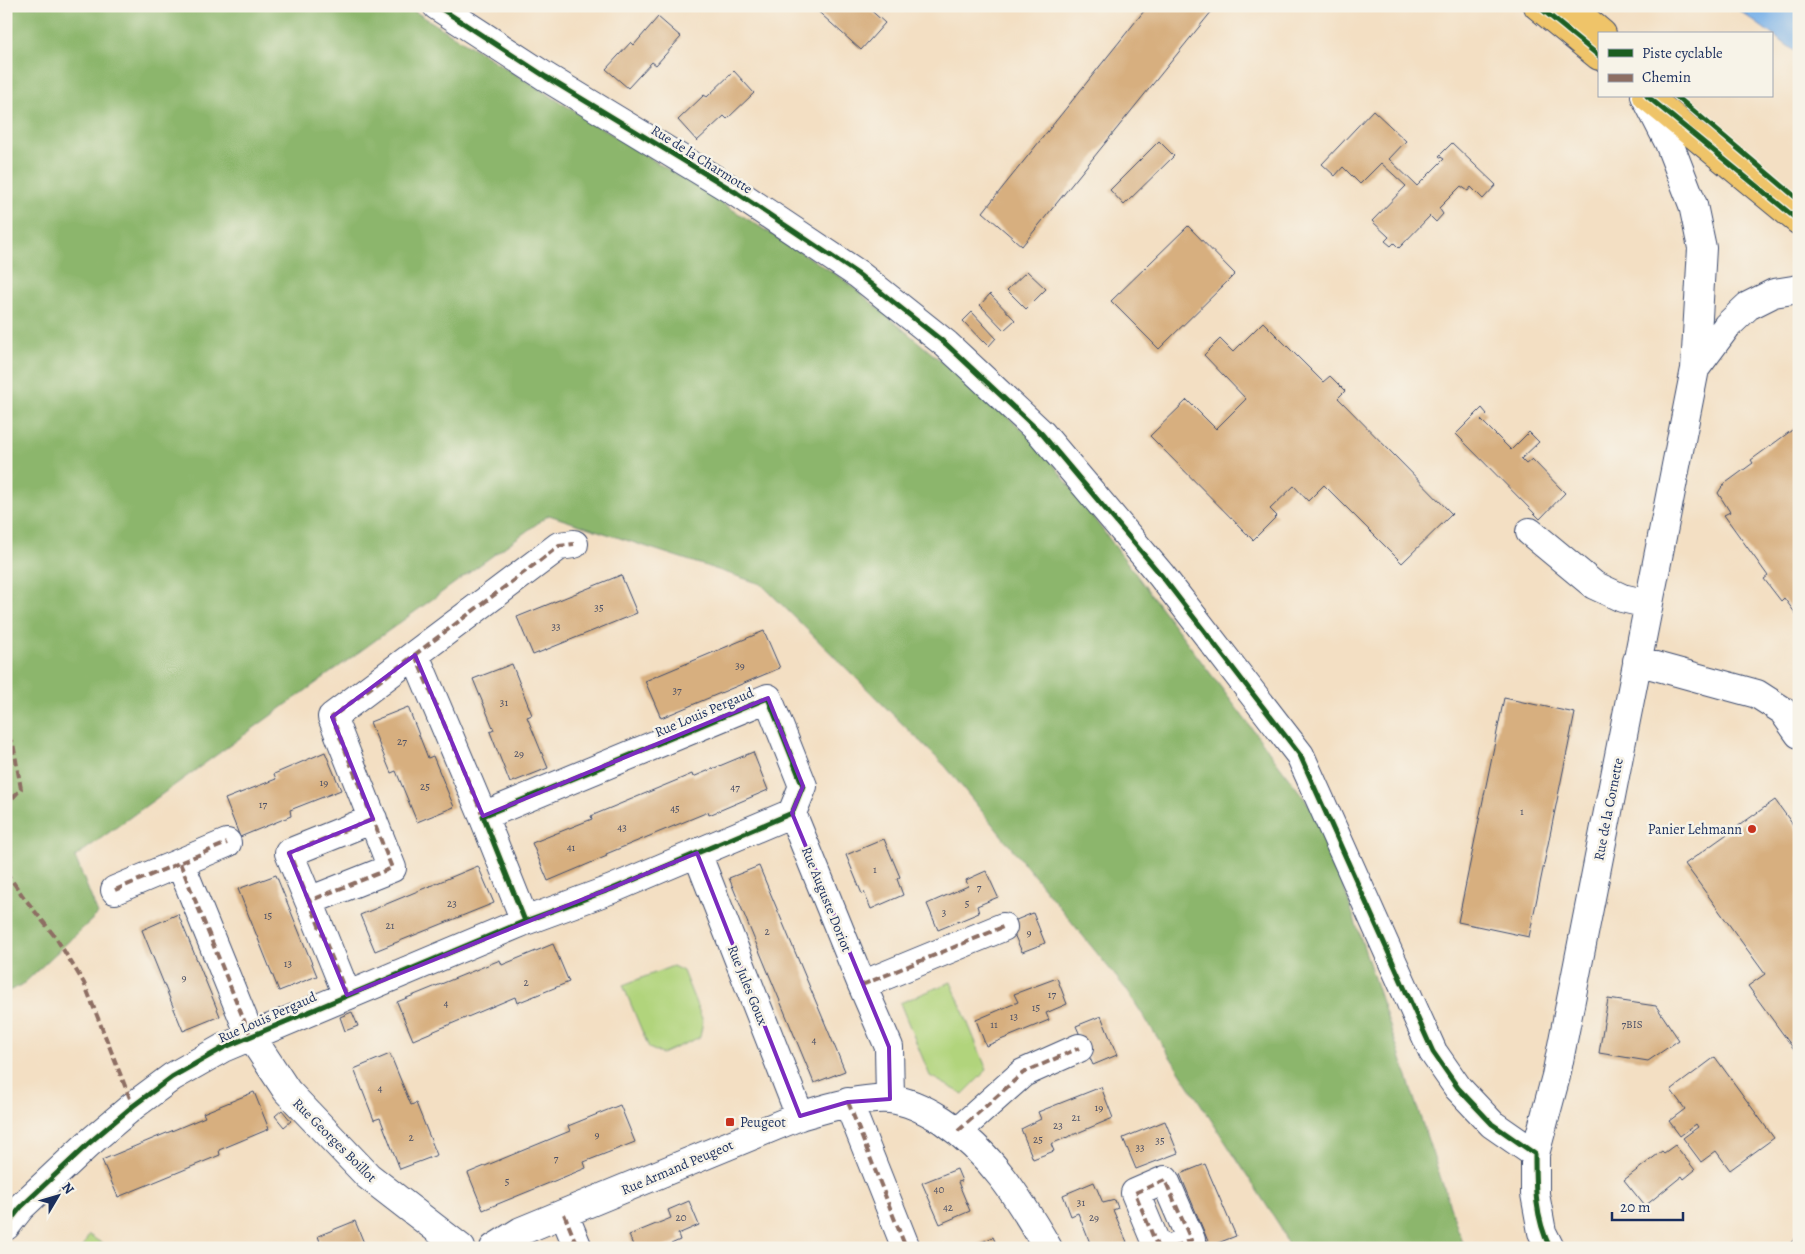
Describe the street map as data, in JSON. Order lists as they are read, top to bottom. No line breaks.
{"streets":{"street":["Rue de la Charmotte","Rue Louis Pergaud","Rue de la Cornette","Rue Auguste Doriot","Rue Jules Goux","Rue Georges Boillot","Rue Armand Peugeot"]},"crossings":[["Rue de la Charmotte","Rue de la Cornette"],["Rue Louis Pergaud","Rue Auguste Doriot"],["Rue Louis Pergaud","Rue Jules Goux"],["Rue Louis Pergaud","Rue Georges Boillot"],["Rue Auguste Doriot","Rue Armand Peugeot"],["Rue Jules Goux","Rue Armand Peugeot"]],"places":{"other":["Panier Lehmann"],"transit":["Peugeot"]},"house_numbers":["35","33","39","37","31","27","29","19","25","47","17","45","1","43","41","1","7","23","5","3","15","21","2","9","13","9","2","17","4","15","13","11","7BIS","4","4","19","21","23","9","2","25","35","33","7","5","40","31","42","20","29"],"legend":["Piste cyclable","Chemin"],"scale_bar":"20 m","north":"top right"}
